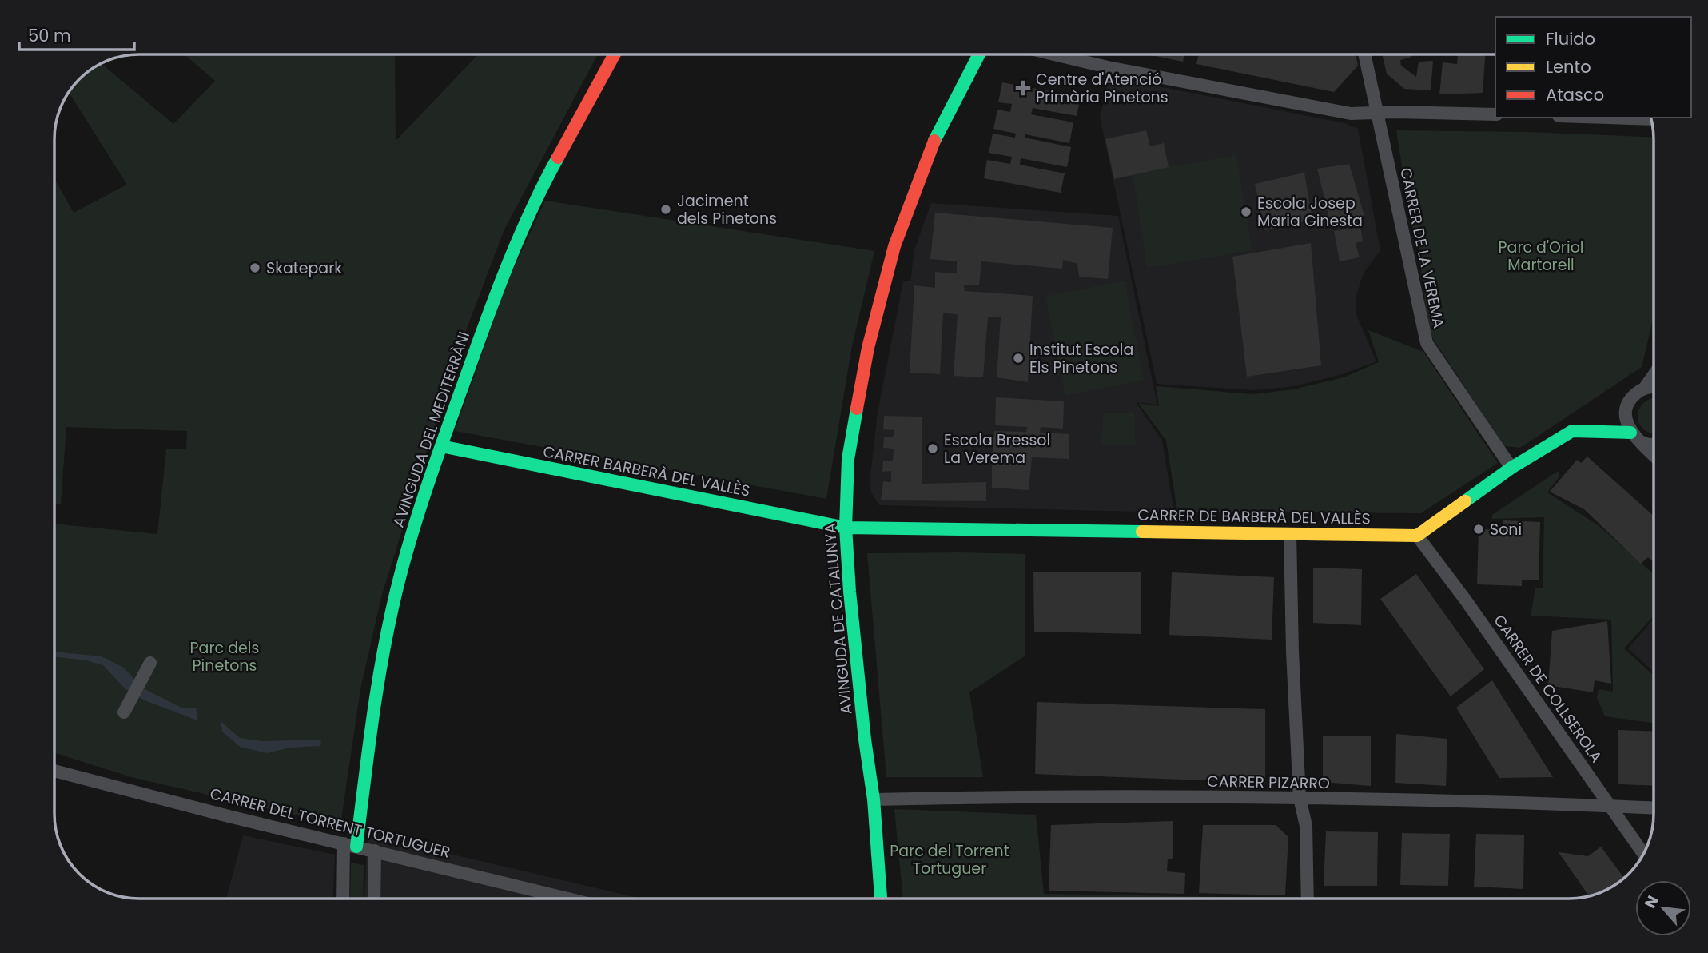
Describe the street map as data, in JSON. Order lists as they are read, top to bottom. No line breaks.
{"streets":{"street":["CARRER DE LA VEREMA","AVINGUDA DEL MEDITERRÀNI","CARRER BARBERÀ DEL VALLÈS","CARRER DE BARBERÀ DEL VALLÈS","AVINGUDA DE CATALUNYA","CARRER DE COLLSEROLA","CARRER PIZARRO","CARRER DEL TORRENT TORTUGUER"]},"crossings":[["AVINGUDA DEL MEDITERRÀNI","CARRER BARBERÀ DEL VALLÈS"],["AVINGUDA DEL MEDITERRÀNI","CARRER DEL TORRENT TORTUGUER"],["CARRER BARBERÀ DEL VALLÈS","CARRER DE BARBERÀ DEL VALLÈS"],["CARRER BARBERÀ DEL VALLÈS","AVINGUDA DE CATALUNYA"],["CARRER DE BARBERÀ DEL VALLÈS","AVINGUDA DE CATALUNYA"],["CARRER DE BARBERÀ DEL VALLÈS","CARRER DE COLLSEROLA"],["AVINGUDA DE CATALUNYA","CARRER PIZARRO"],["CARRER DE COLLSEROLA","CARRER PIZARRO"]],"parks":["Parc d'Oriol Martorell","Parc dels Pinetons","Parc del Torrent Tortuguer"],"places":{"health":["Centre d'Atenció Primària Pinetons"],"other":["Jaciment dels Pinetons","Escola Josep Maria Ginesta","Skatepark","Institut Escola Els Pinetons","Escola Bressol La Verema","Soni"]},"legend":["Fluido","Lento","Atasco"],"scale_bar":"50 m","north":"top left"}
